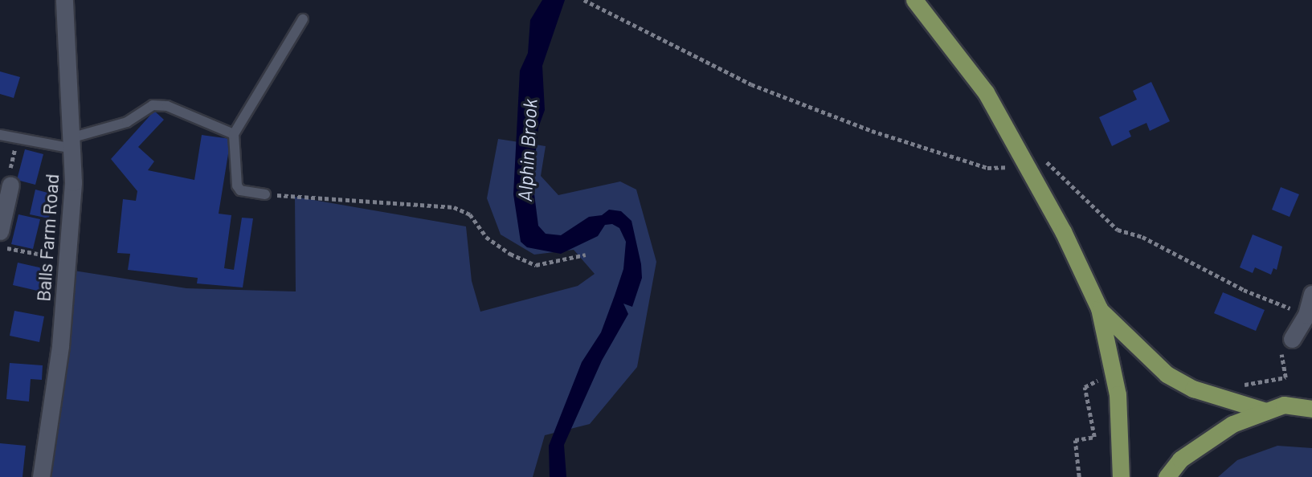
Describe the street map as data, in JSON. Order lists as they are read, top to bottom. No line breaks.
{"streets":{"street":["Balls Farm Road"]},"water":["Alphin Brook"]}
